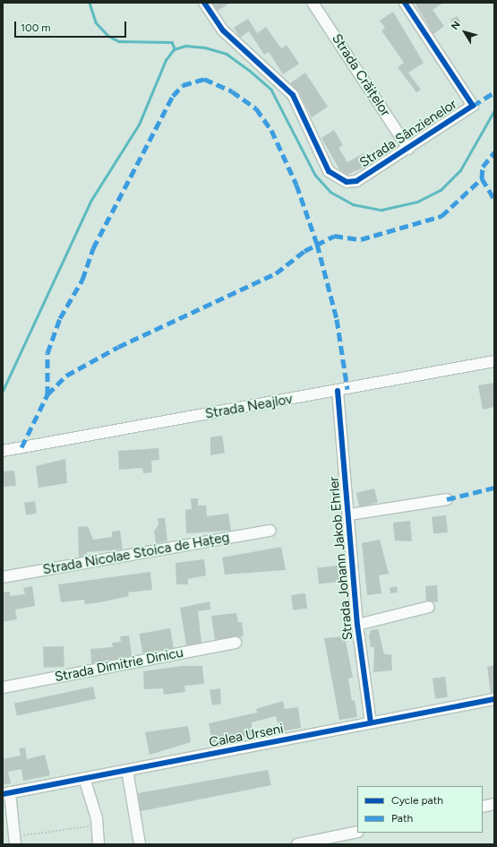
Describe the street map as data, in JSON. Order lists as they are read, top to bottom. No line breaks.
{"streets":{"street":["Strada Crăițelor","Strada Sânzienelor","Strada Neajlov","Strada Nicolae Stoica de Hațeg","Strada Johann Jakob Ehrler","Strada Dimitrie Dinicu","Calea Urseni"]},"crossings":[["Strada Crăițelor","Strada Sânzienelor"],["Strada Neajlov","Strada Johann Jakob Ehrler"],["Strada Johann Jakob Ehrler","Calea Urseni"]],"legend":["Cycle path","Path"],"scale_bar":"100 m","north":"top left"}
